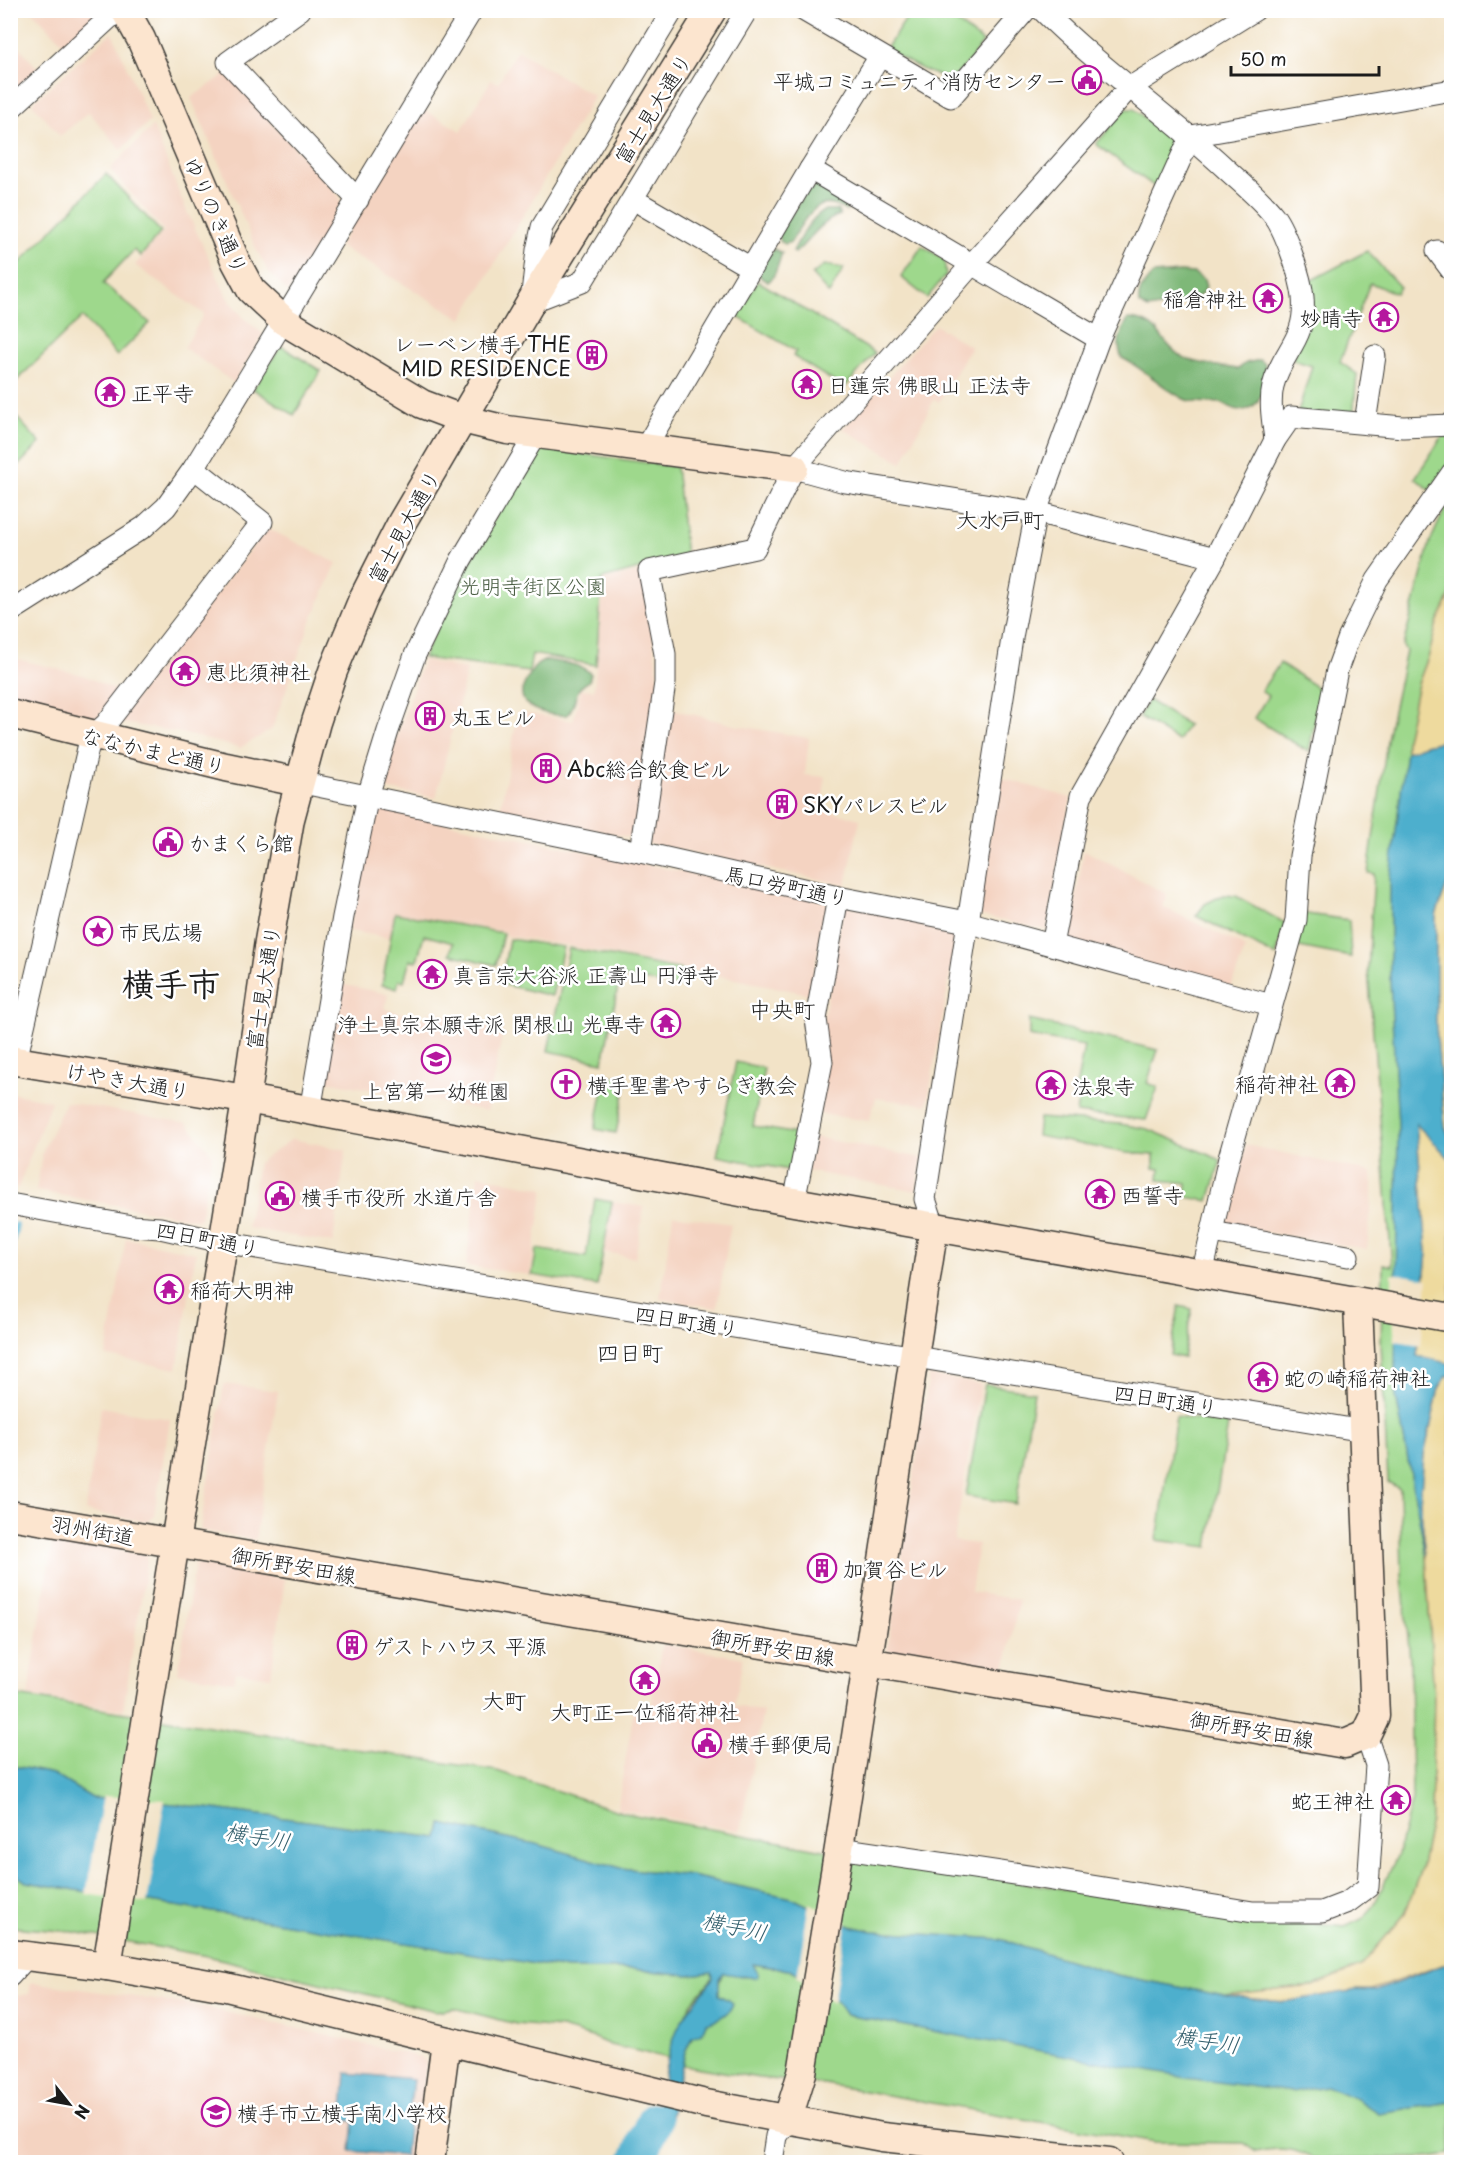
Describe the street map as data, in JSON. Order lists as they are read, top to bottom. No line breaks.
{"streets":{"street":["富士見大通り","ゆりのき通り","ななかまど通り","馬口労町通り","けやき大通り","四日町通り","羽州街道","御所野安田線"]},"crossings":[["富士見大通り","ゆりのき通り"],["富士見大通り","ななかまど通り"],["富士見大通り","馬口労町通り"],["富士見大通り","けやき大通り"],["富士見大通り","四日町通り"],["富士見大通り","羽州街道"],["富士見大通り","御所野安田線"],["ななかまど通り","馬口労町通り"],["羽州街道","御所野安田線"]],"districts":["大水戸町","横手市","中央町","四日町","大町"],"water":["横手川"],"parks":["光明寺街区公園"],"places":{"public building":["平城コミュニティ消防センター","かまくら館","横手市役所 水道庁舎","横手郵便局"],"temple":["稲倉神社","妙晴寺","日蓮宗 佛眼山 正法寺","正平寺","恵比須神社","真言宗大谷派 正壽山 円淨寺","浄土真宗本願寺派 関根山 光専寺","稲荷神社","法泉寺","西誓寺","稲荷大明神","蛇の崎稲荷神社","大町正一位稲荷神社","蛇王神社"],"building":["レーベン横手 THE MID RESIDENCE","丸玉ビル","Abc総合飲食ビル","SKYパレスビル","加賀谷ビル","ゲストハウス 平源"],"place":["市民広場"],"school or university":["上宮第一幼稚園","横手市立横手南小学校"],"church":["横手聖書やすらぎ教会"]},"scale_bar":"50 m","north":"bottom right"}
